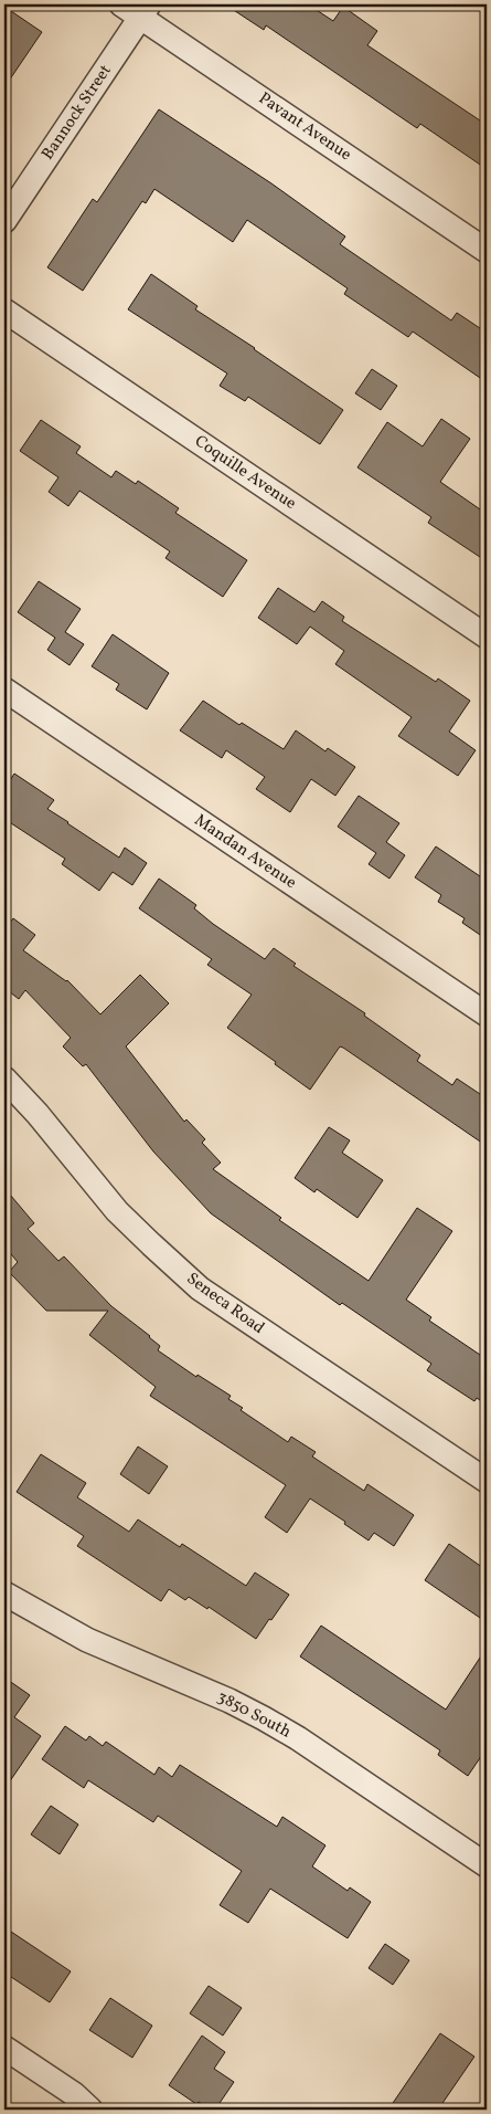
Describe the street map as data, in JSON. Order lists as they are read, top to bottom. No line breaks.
{"streets":{"street":["Bannock Street","Pavant Avenue","Coquille Avenue","Mandan Avenue","Seneca Road","3850 South"]},"crossings":[["Bannock Street","Pavant Avenue"]]}
